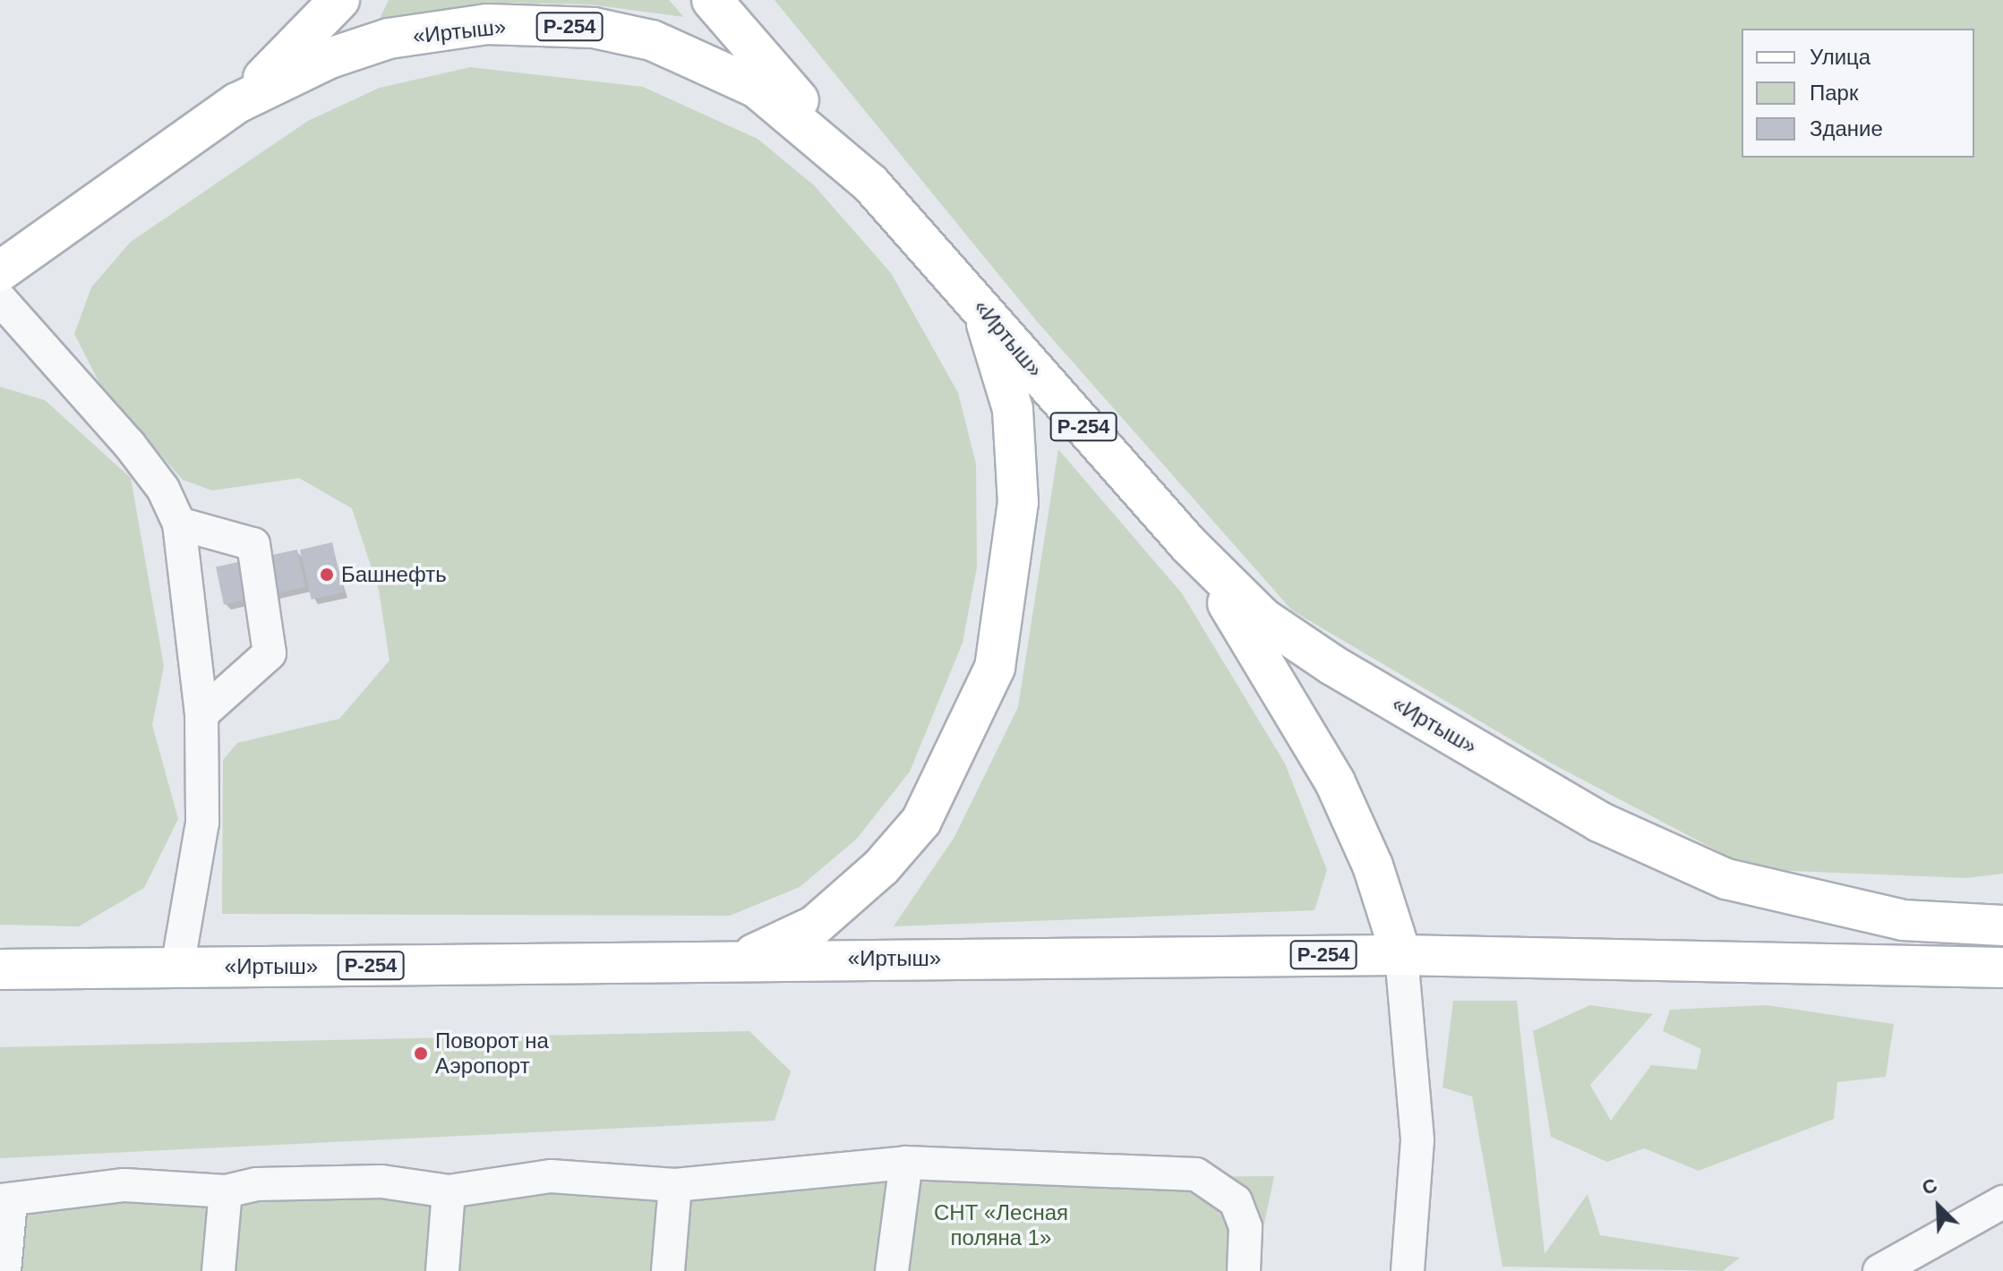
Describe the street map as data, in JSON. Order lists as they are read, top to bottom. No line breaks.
{"streets":{"main road":["Р-254","«Иртыш»"]},"parks":["СНТ «Лесная поляна 1»"],"places":["Башнефть","Поворот на Аэропорт"],"legend":["Улица","Парк","Здание"],"north":"top left"}
